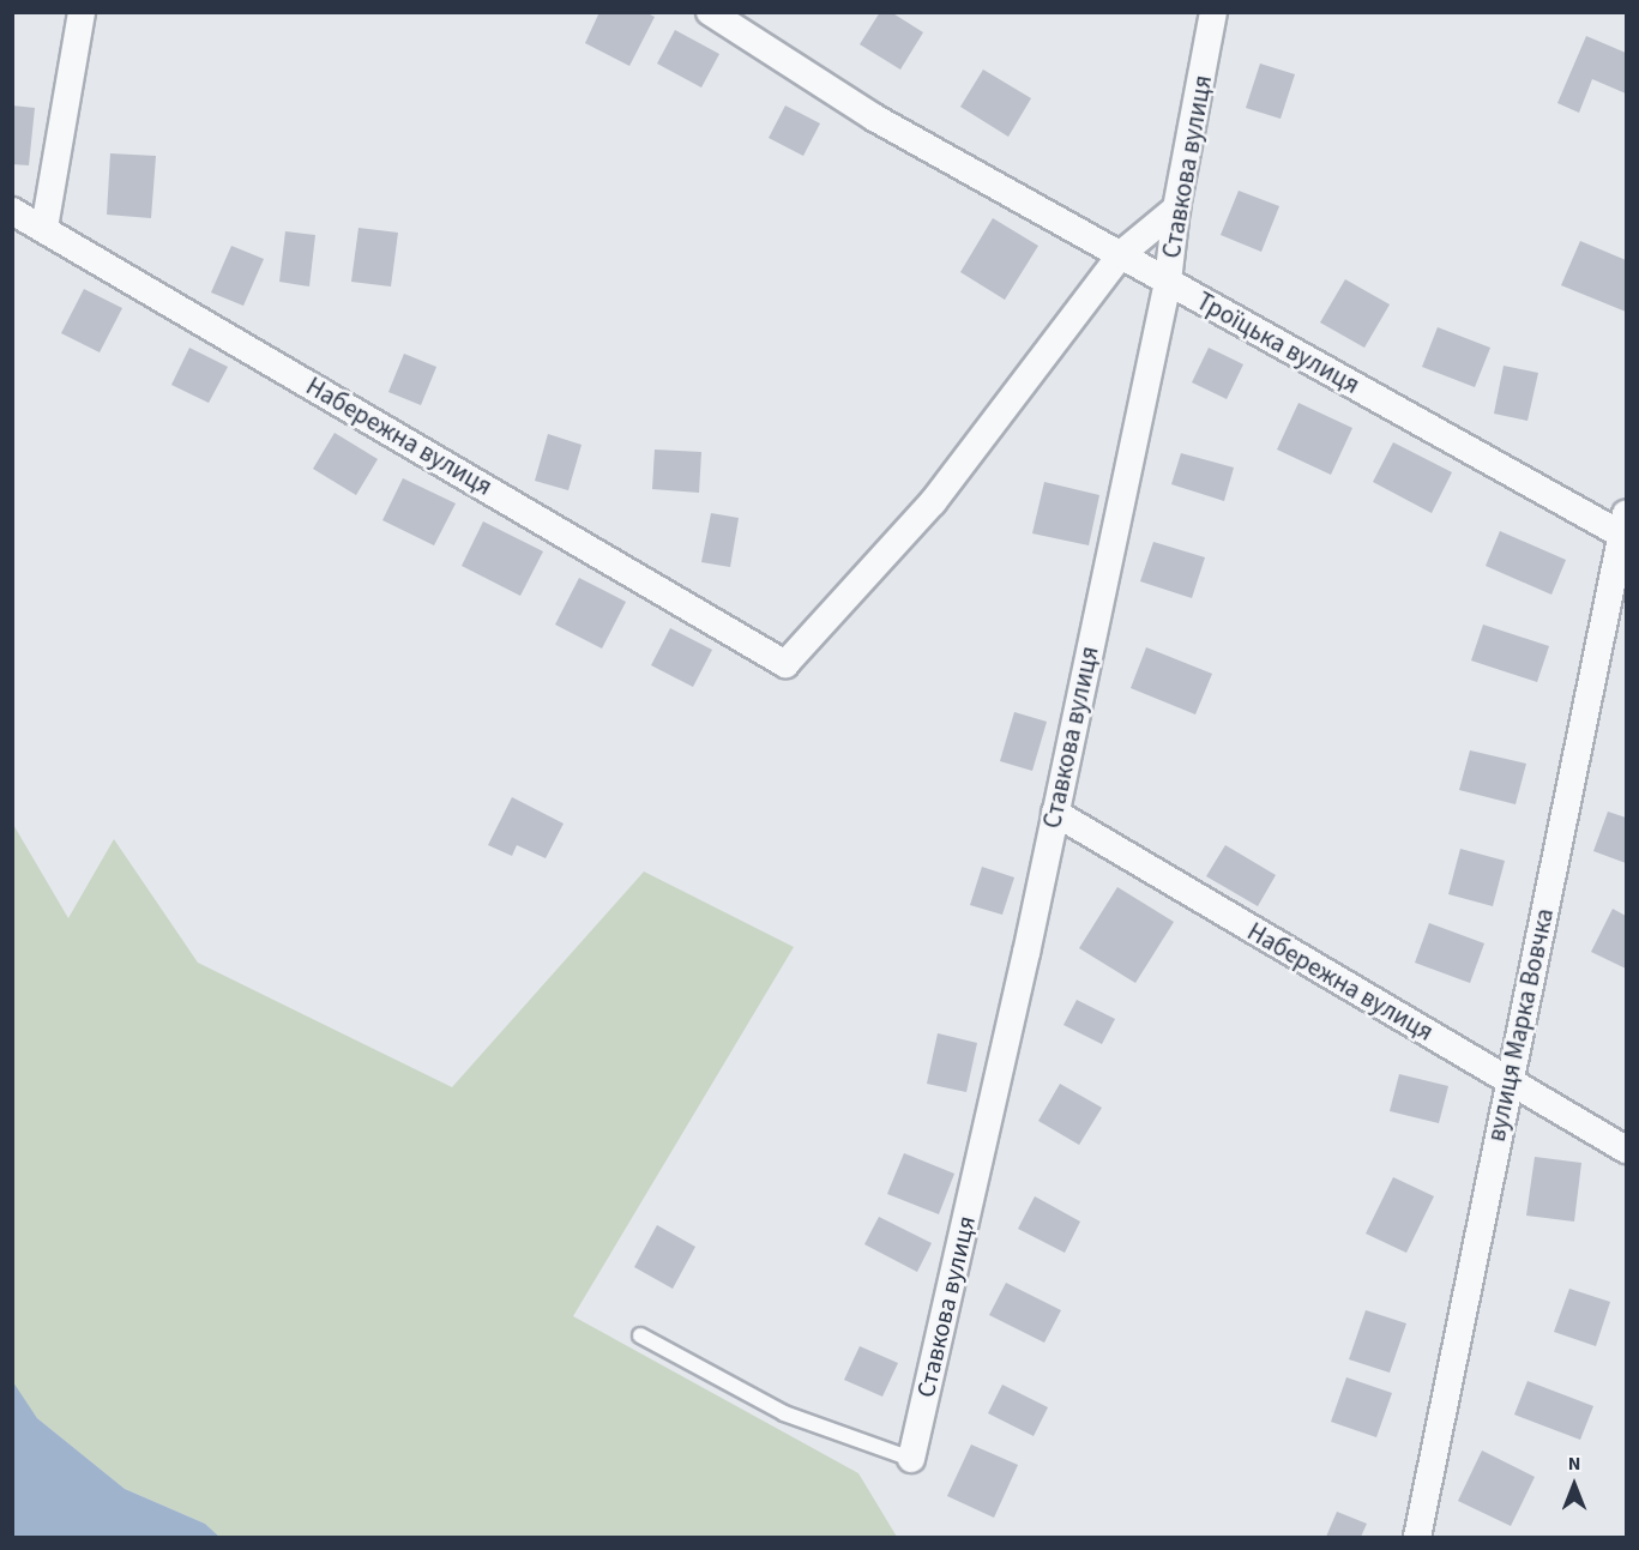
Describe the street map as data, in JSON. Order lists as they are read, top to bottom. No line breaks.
{"streets":{"street":["Ставкова вулиця","Троїцька вулиця","Набережна вулиця","вулиця Марка Вовчка"]},"crossings":[["Ставкова вулиця","Троїцька вулиця"],["Ставкова вулиця","Набережна вулиця"],["Троїцька вулиця","Набережна вулиця"],["Троїцька вулиця","вулиця Марка Вовчка"],["Набережна вулиця","вулиця Марка Вовчка"]],"north":"top"}
